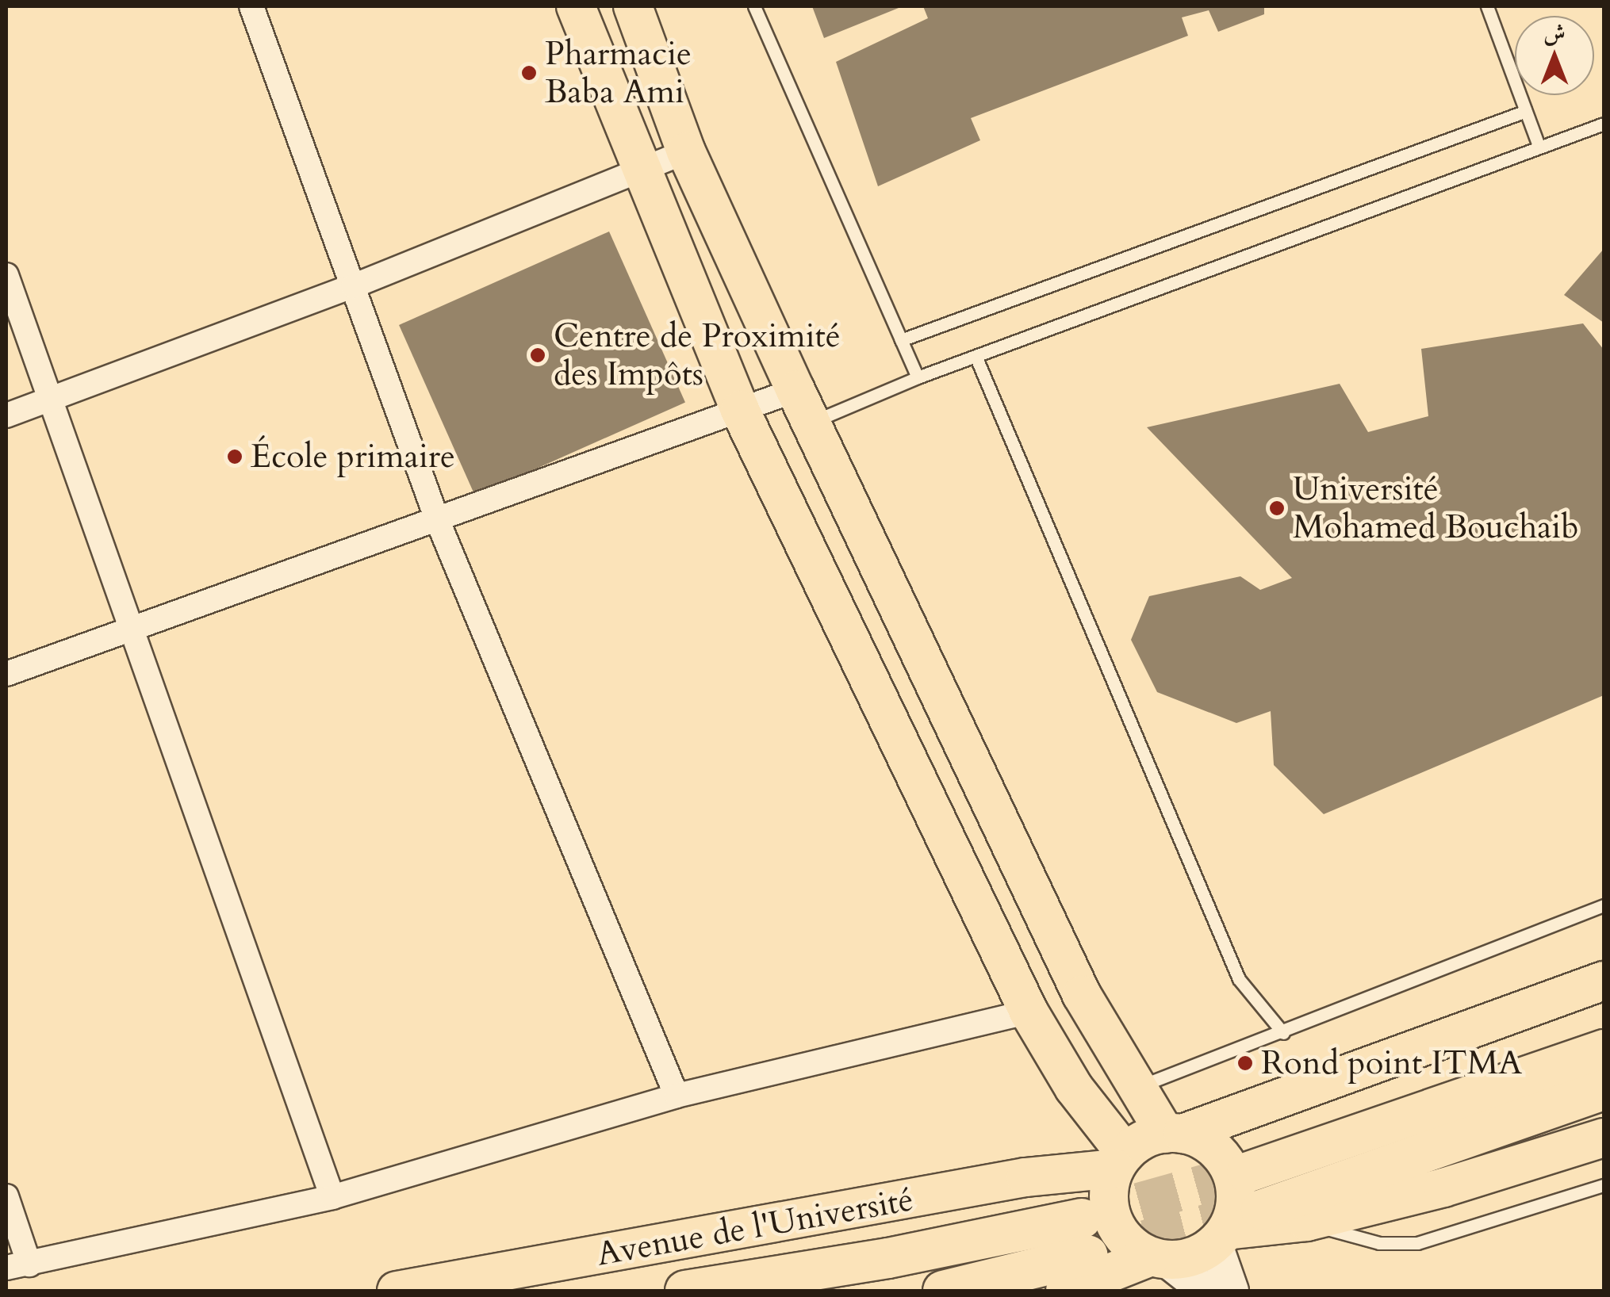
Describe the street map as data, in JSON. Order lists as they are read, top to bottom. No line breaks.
{"streets":{"main road":["Avenue de l'Université"]},"places":["Pharmacie Baba Ami","Centre de Proximité des Impôts","École primaire","Université Mohamed Bouchaib","Rond point ITMA"],"north":"top"}
